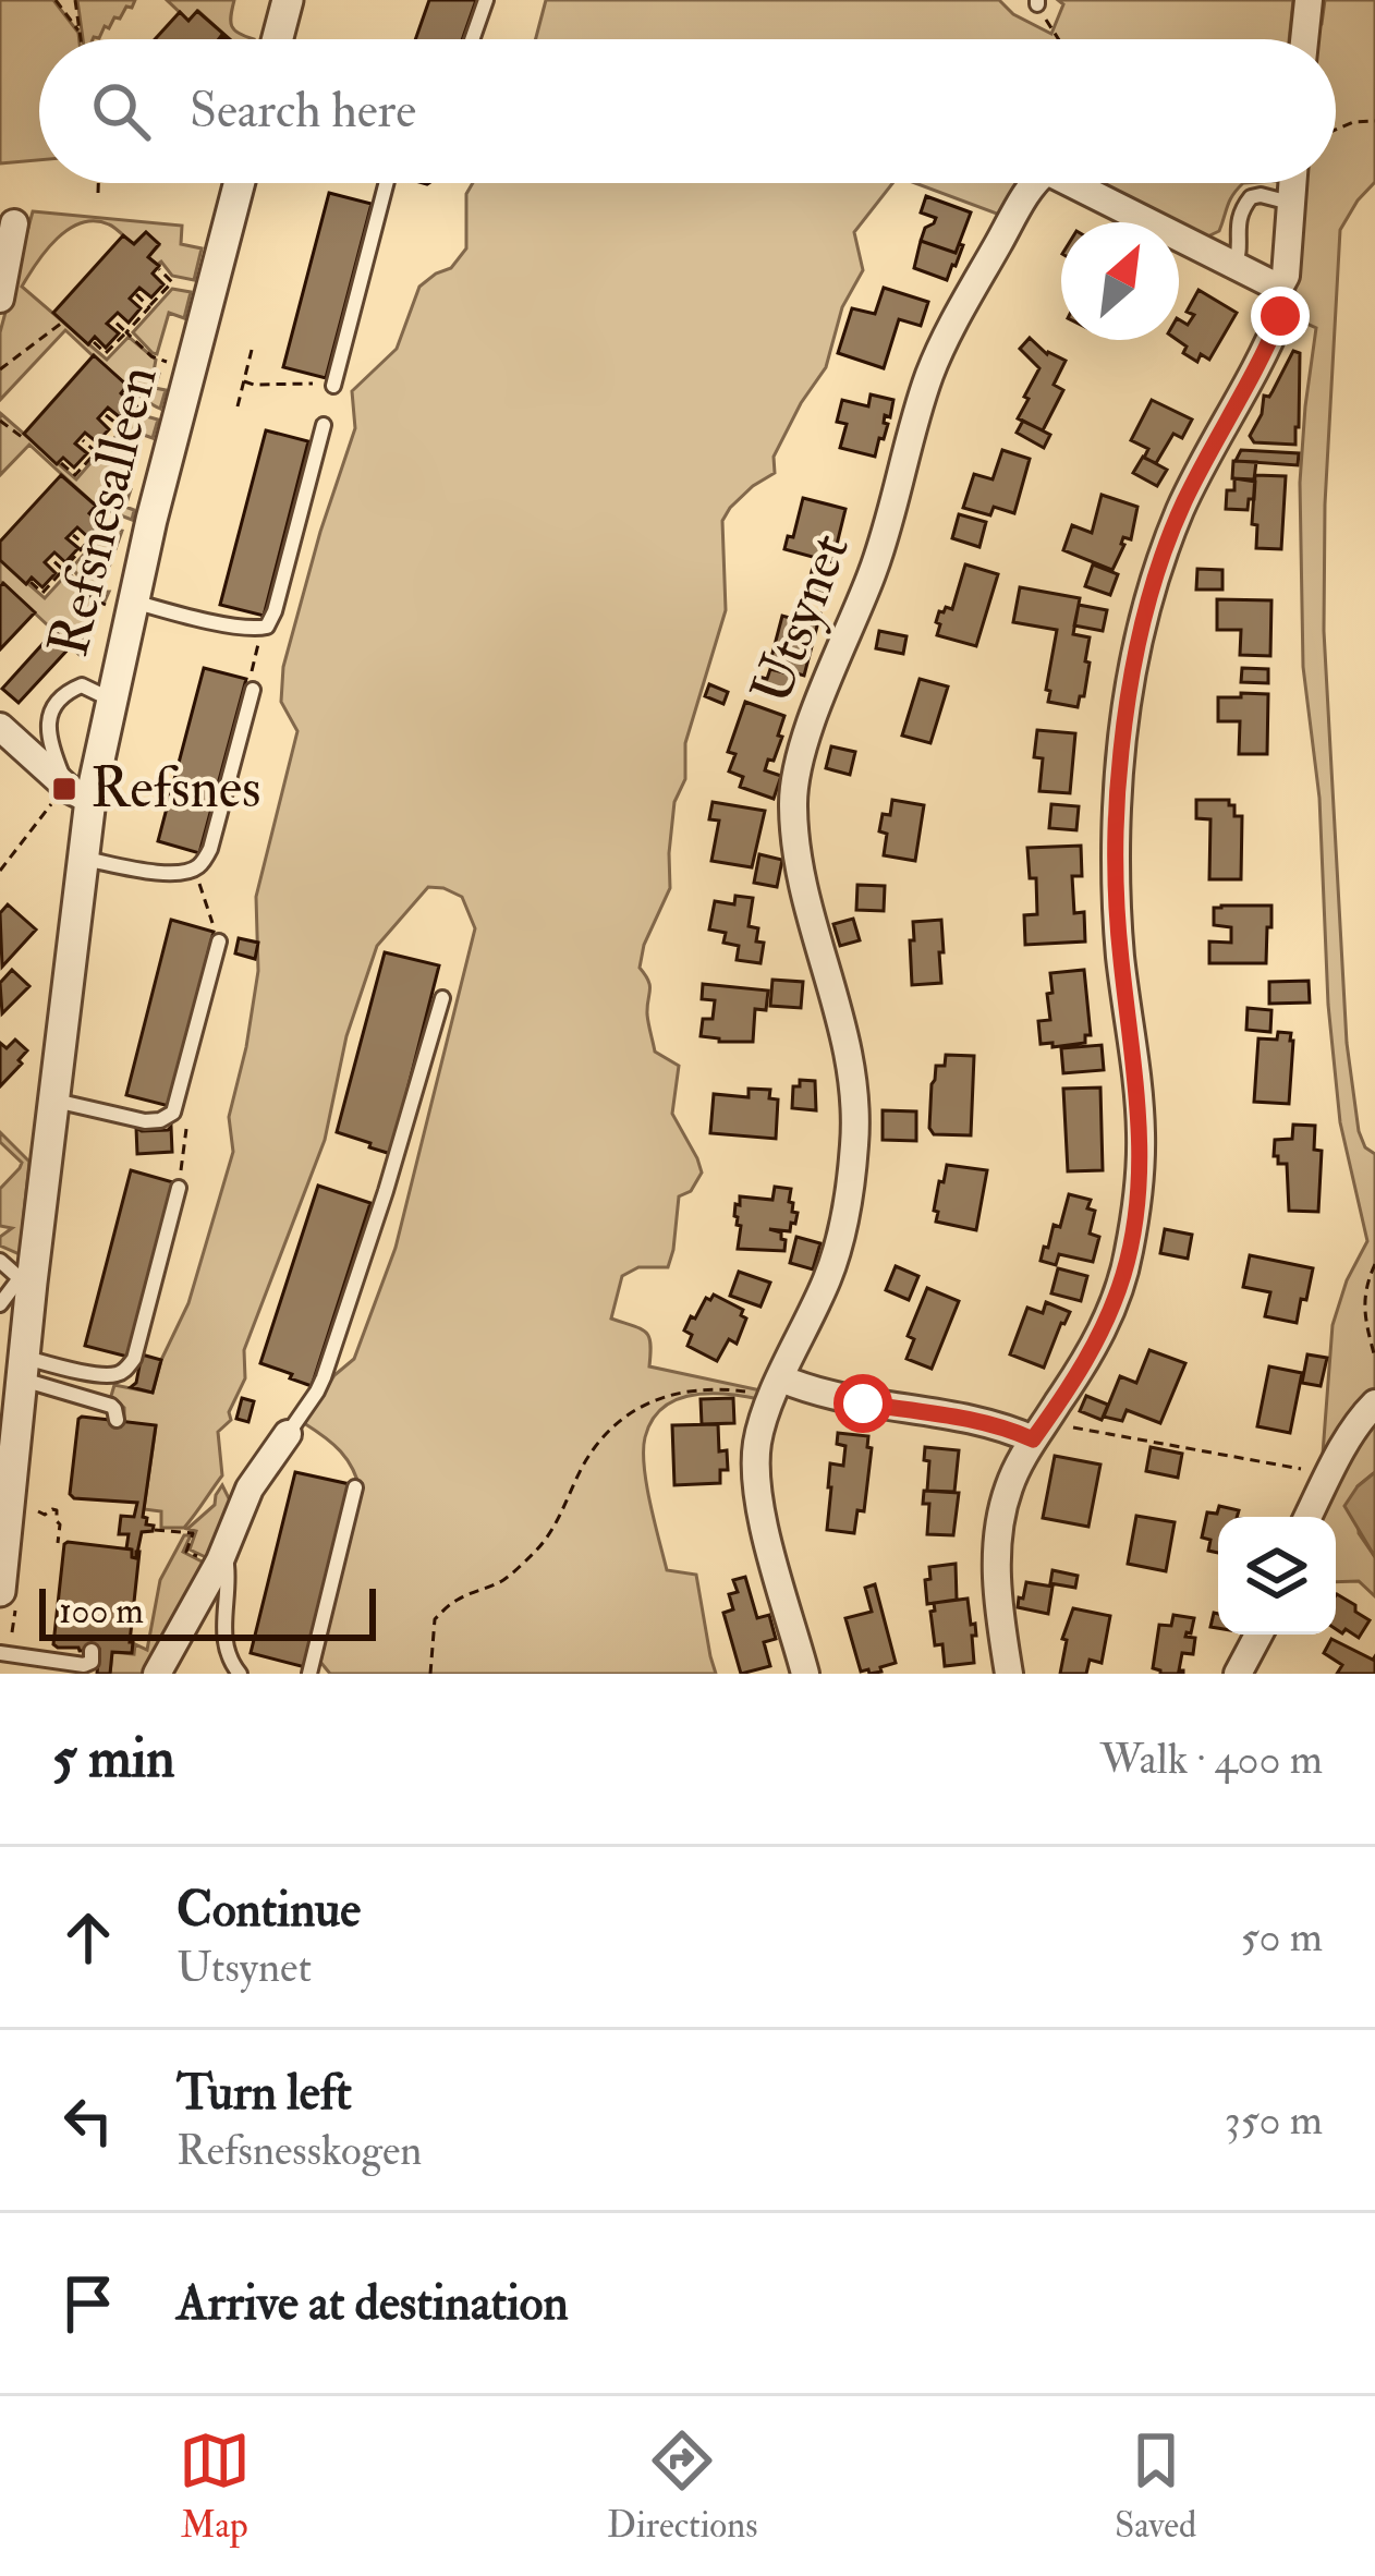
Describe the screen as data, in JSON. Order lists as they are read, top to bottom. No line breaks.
{"streets":{"street":["Refsnesalleen","Utsynet"]},"places":{"transit":["Refsnes"]},"scale_bar":"100 m","north":"top right","page":{"search":"Search here","scale":"100 m","heading":["5 min","Walk · 400 m"],"list":[["Continue","Utsynet","50 m"],["Turn left","Refsnesskogen","350 m"],"Arrive at destination"],"nav":["Map","Directions","Saved"]}}
